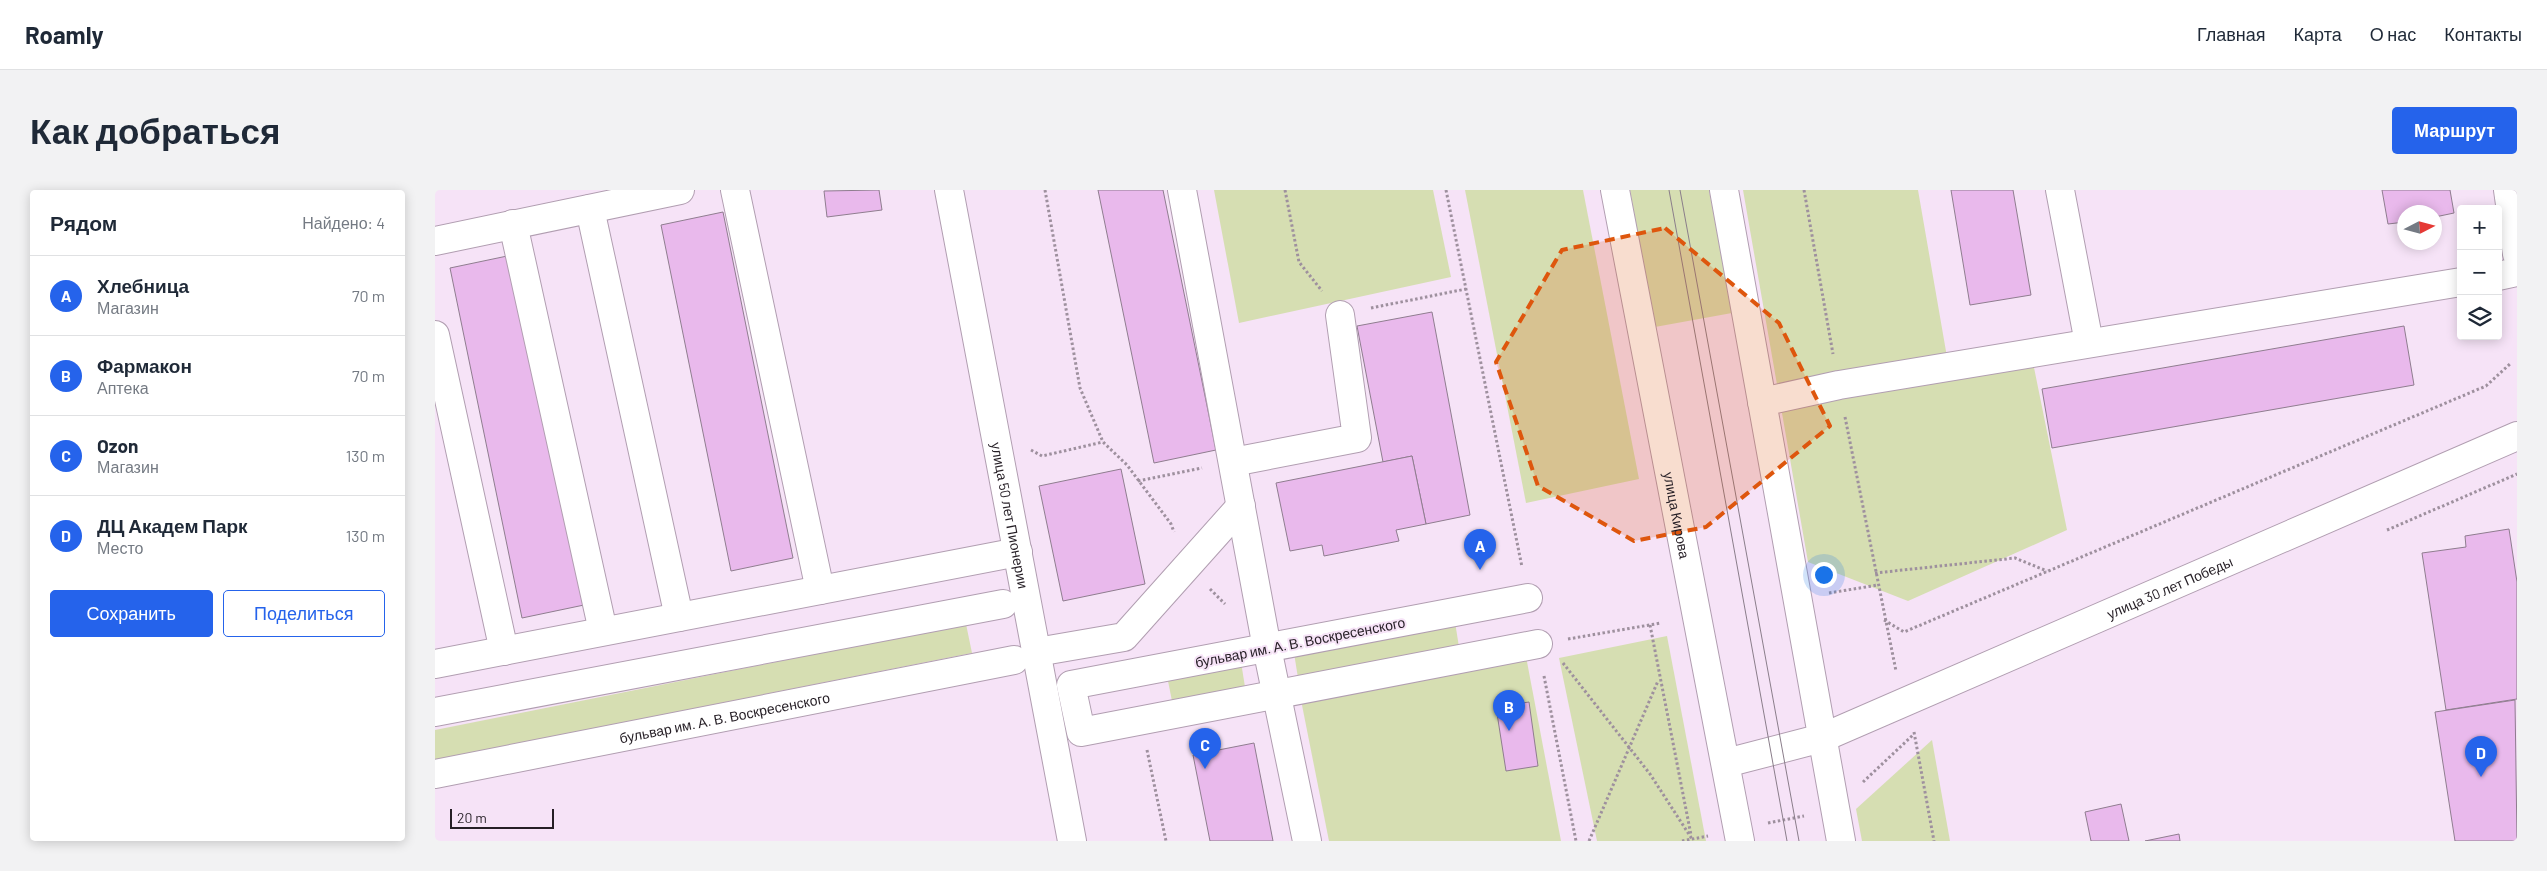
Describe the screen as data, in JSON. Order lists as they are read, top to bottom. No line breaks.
{"streets":{"street":["улица 50 лет Пионерии","улица Кирова","улица 30 лет Победы","бульвар им. А. В. Воскресенского"]},"crossings":[["улица 50 лет Пионерии","бульвар им. А. В. Воскресенского"],["улица Кирова","улица 30 лет Победы"]],"scale_bar":"20 m","north":"right","page":{"header":"Roamly","nav":["Главная","Карта","О нас","Контакты"],"buttons":["Маршрут",["Сохранить","Поделиться"]],"title":"Как добраться","heading":["Рядом","Найдено: 4"],"map_buttons":["+","−"],"list":[{"mark":"A","name":"Хлебница","note":"Магазин","value":"70 m"},{"mark":"B","name":"Фармакон","note":"Аптека","value":"70 m"},{"mark":"C","name":"Ozon","note":"Магазин","value":"130 m"},{"mark":"D","name":"ДЦ Академ Парк","note":"Место","value":"130 m"}],"pins":["A","B","C","D"],"scale":"20 m"}}
